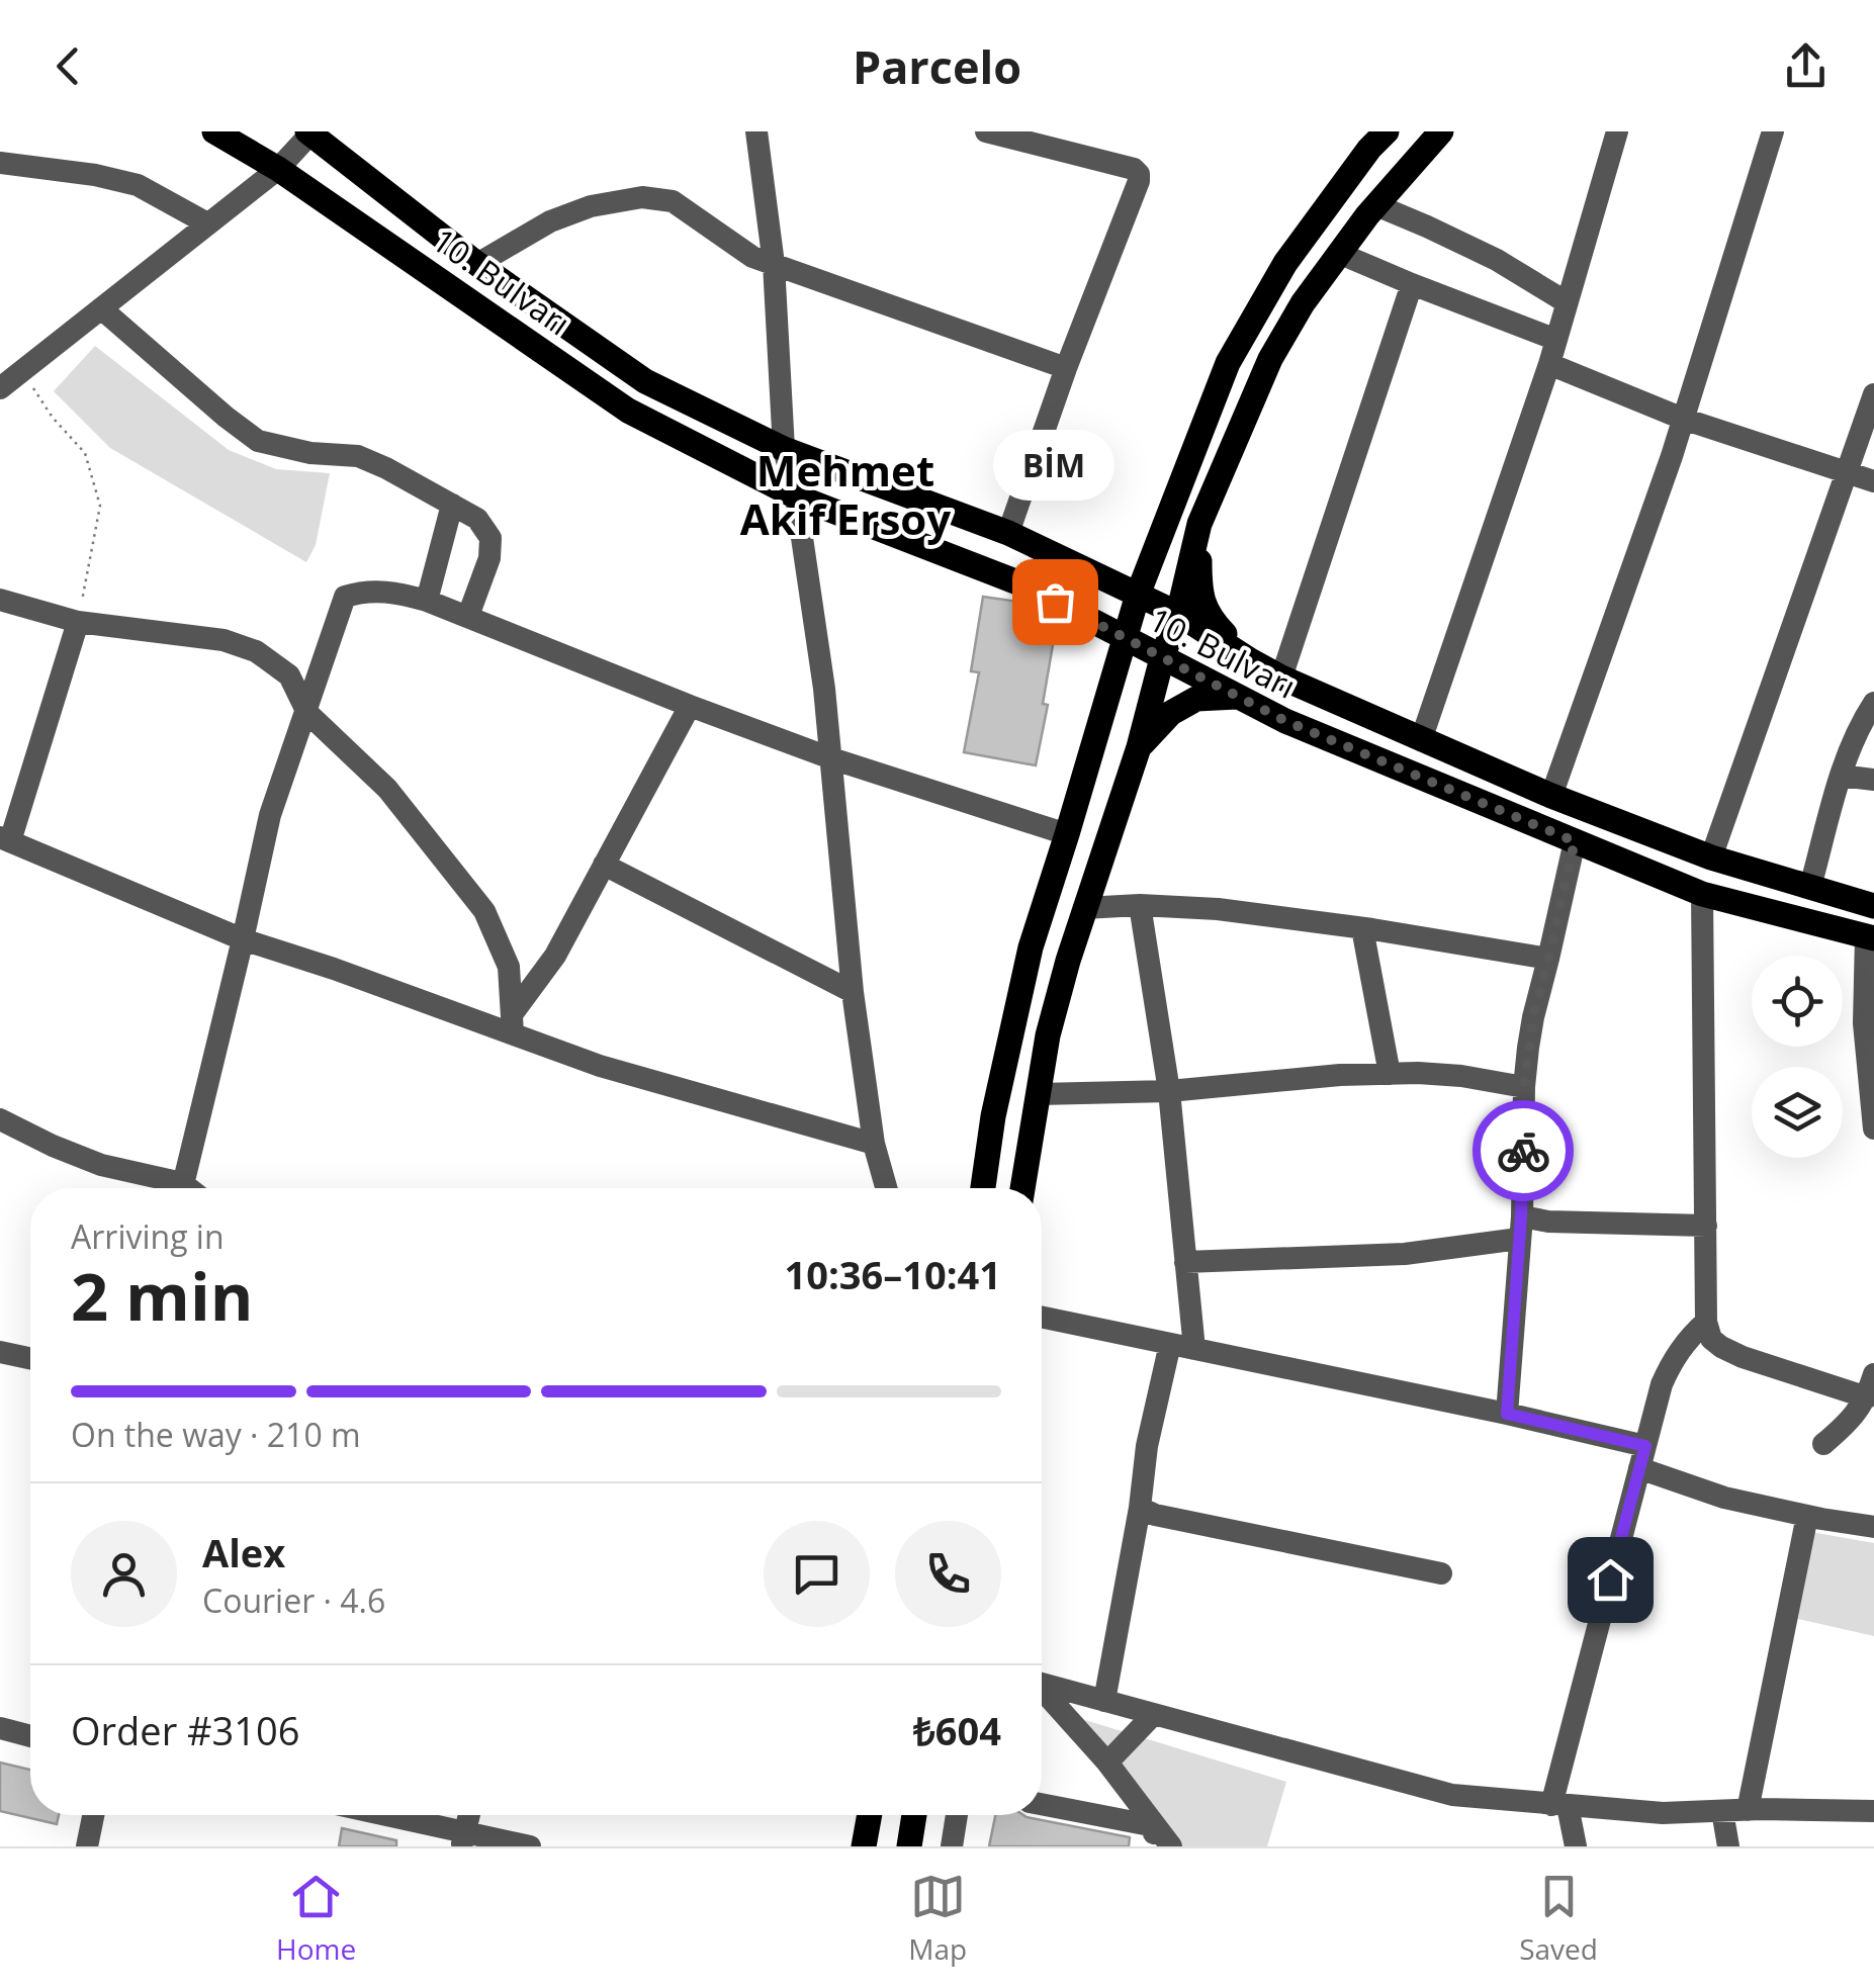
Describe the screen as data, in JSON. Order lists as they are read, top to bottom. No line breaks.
{"streets":{"main road":["10. Bulvarı"]},"districts":["Mehmet Akif Ersoy"],"places":["BİM"],"page":{"header":"Parcelo","bubble":"BİM","heading":["2 min","Arriving in","10:36–10:41"],"panel":["Alex","Courier · 4.6","Order #3106","₺604"],"bar":"On the way · 210 m","tabs":["Home","Map","Saved"]}}
